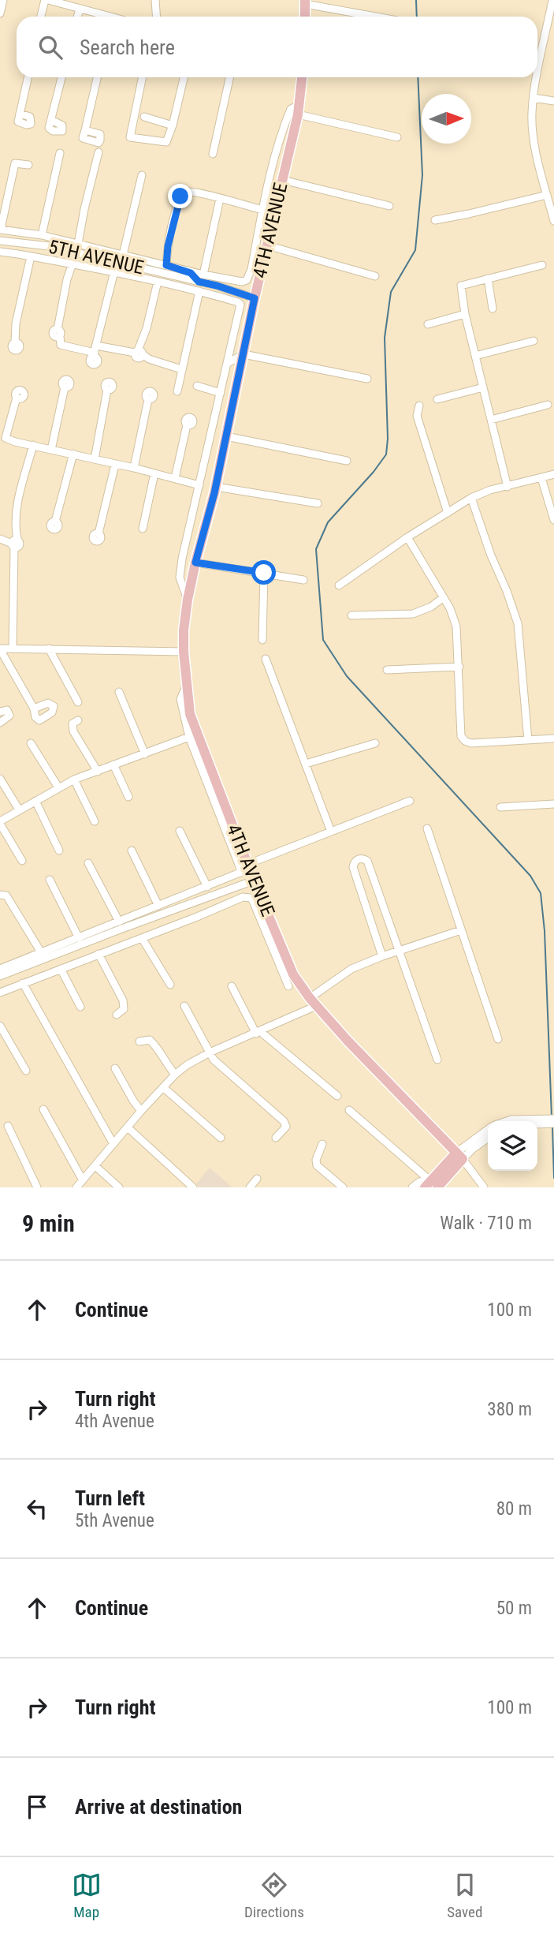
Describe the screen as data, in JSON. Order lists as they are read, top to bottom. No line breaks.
{"streets":{"main road":["4TH AVENUE"],"street":["5TH AVENUE"]},"crossings":[["4TH AVENUE","5TH AVENUE"]],"north":"right","page":{"search":"Search here","heading":["9 min","Walk · 710 m"],"list":[["Continue","100 m"],["Turn right","4th Avenue","380 m"],["Turn left","5th Avenue","80 m"],["Continue","50 m"],["Turn right","100 m"],"Arrive at destination"],"nav":["Map","Directions","Saved"]}}
